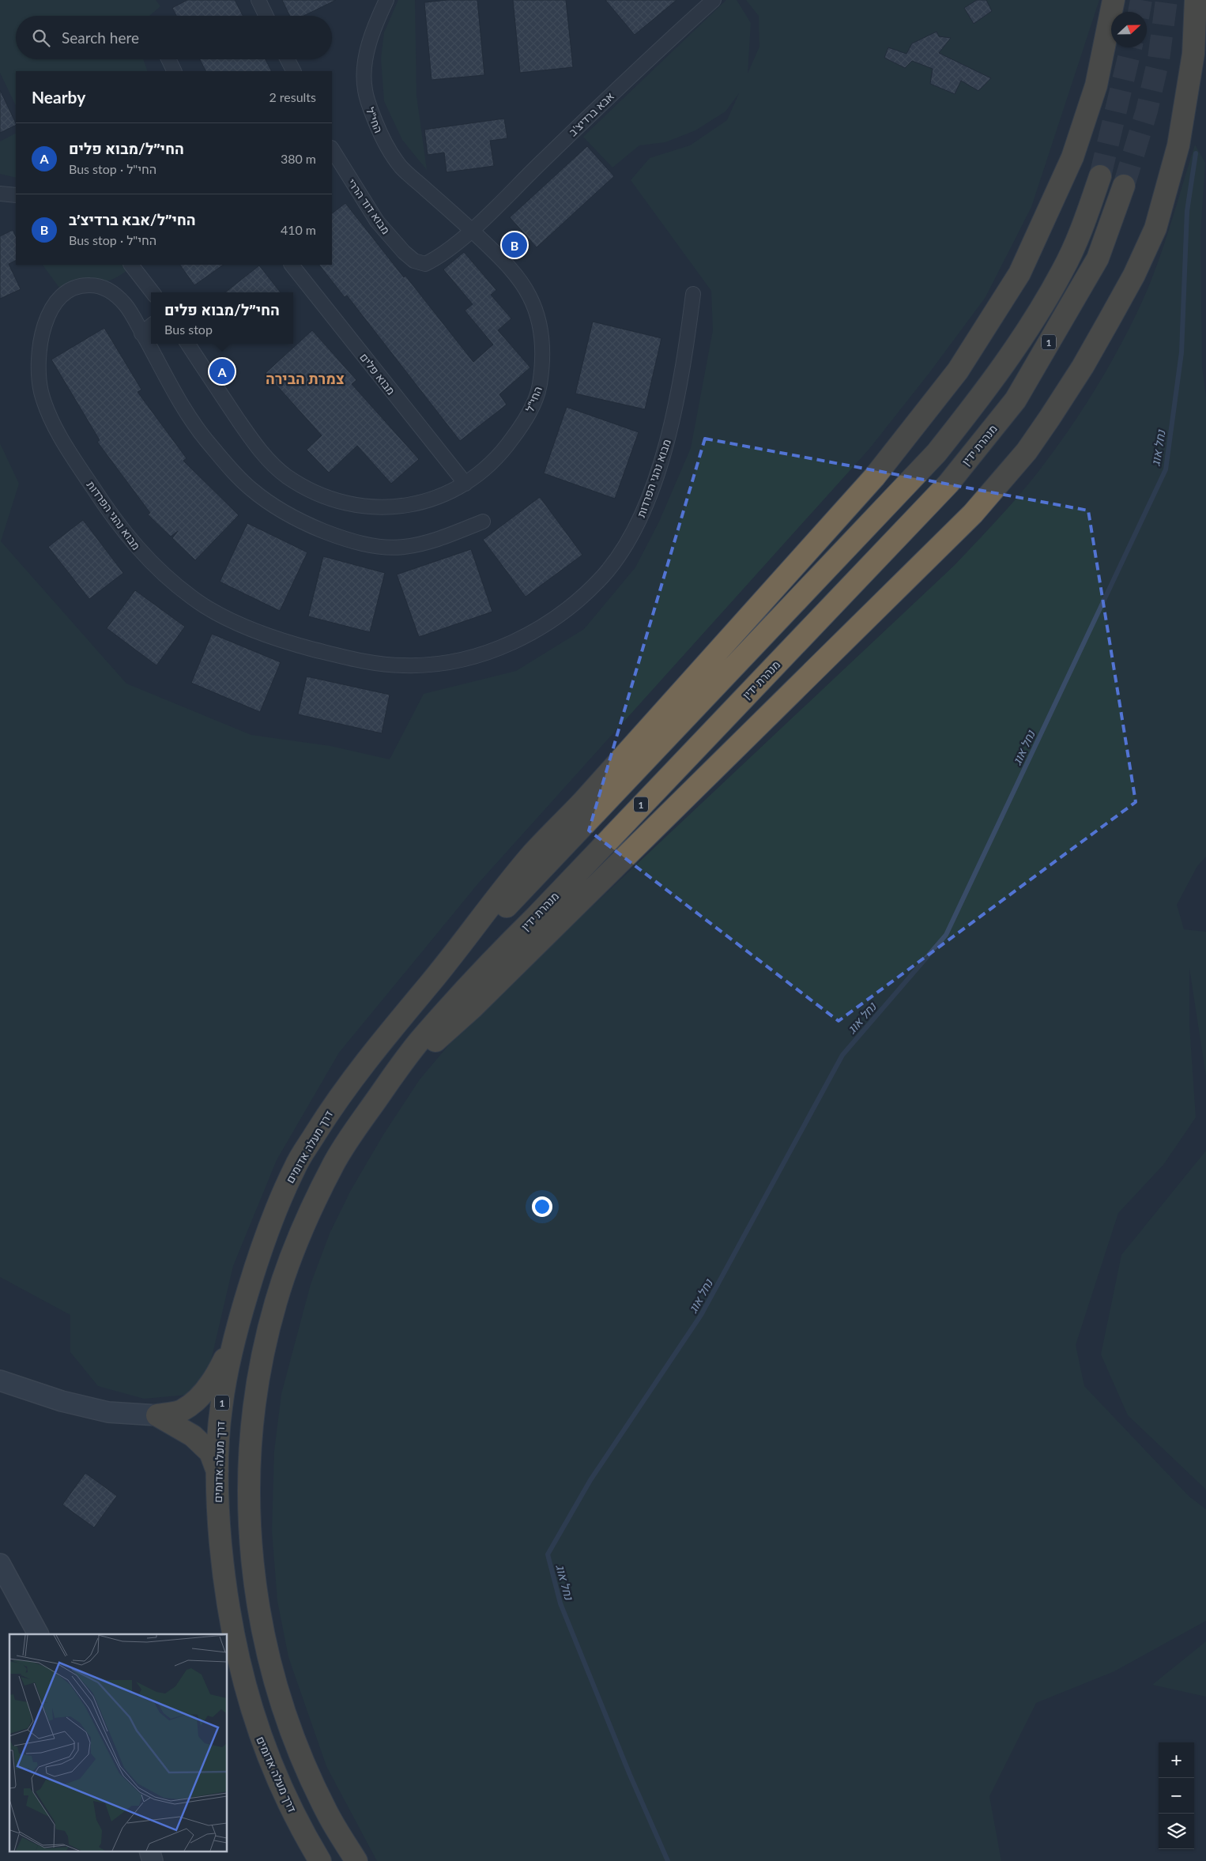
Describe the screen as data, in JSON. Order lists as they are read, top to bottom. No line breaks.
{"streets":{"highway":["1","מנהרת ידין","דרך מעלה אדומים"],"street":["אבא ברדיצ'ב","החי\"ל","מבוא דוד הררי","מבוא פלים","מבוא נהגי הפרדות"]},"crossings":[["אבא ברדיצ'ב","החי\"ל"],["אבא ברדיצ'ב","מבוא דוד הררי"],["החי\"ל","מבוא דוד הררי"],["החי\"ל","מבוא פלים"],["1","מנהרת ידין"],["1","דרך מעלה אדומים"]],"districts":["צמרת הבירה"],"water":["נחל אוג"],"north":"right","page":{"search":"Search here","heading":["Nearby","2 results"],"list":[{"mark":"A","name":"החי״ל/מבוא פלים","note":"Bus stop · החי\"ל","value":"380 m"},{"mark":"B","name":"החי״ל/אבא ברדיצ׳ב","note":"Bus stop · החי\"ל","value":"410 m"}],"pins":["B","A"],"popup":["החי״ל/מבוא פלים","Bus stop"],"map_buttons":["+","−"]}}
